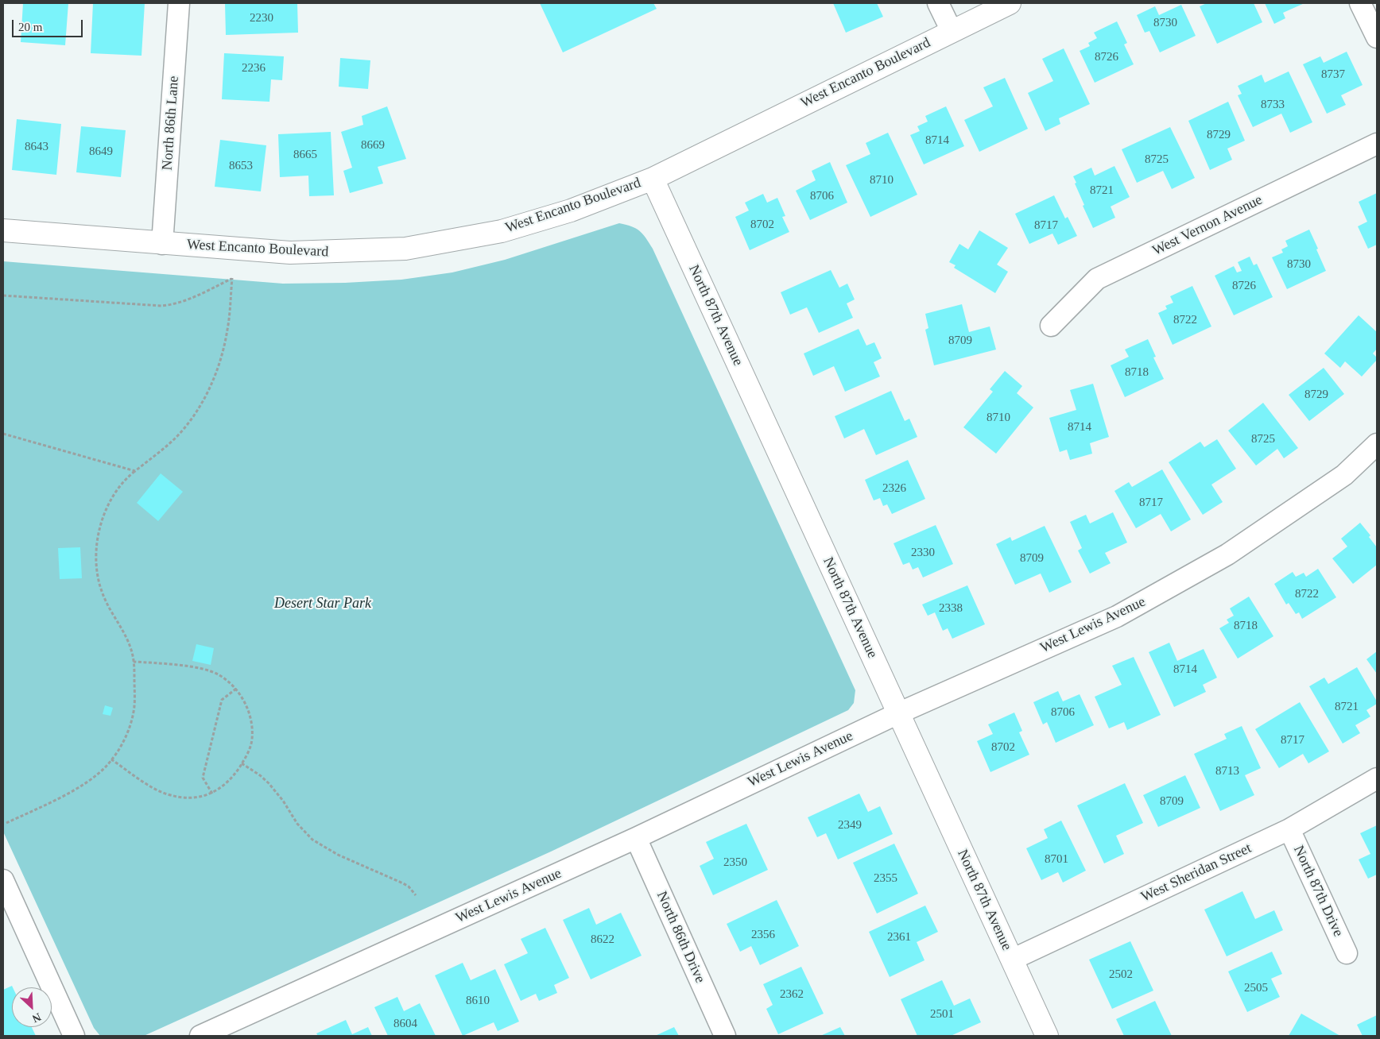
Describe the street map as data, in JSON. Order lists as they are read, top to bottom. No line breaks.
{"streets":{"street":["West Encanto Boulevard","North 86th Lane","West Vernon Avenue","North 87th Avenue","West Lewis Avenue","West Sheridan Street","North 87th Drive","North 86th Drive"]},"crossings":[["West Encanto Boulevard","North 86th Lane"],["West Encanto Boulevard","North 87th Avenue"],["North 87th Avenue","West Lewis Avenue"],["North 87th Avenue","West Sheridan Street"],["West Lewis Avenue","North 86th Drive"],["West Sheridan Street","North 87th Drive"]],"parks":["Desert Star Park"],"house_numbers":["2230","8730","8726","2236","8737","8733","8729","8714","8669","8643","8649","8665","8725","8653","8710","8721","8706","8702","8717","8730","8726","8722","8709","8718","8729","8710","8714","8725","2326","8717","2330","8709","8722","2338","8718","8714","8721","8706","8717","8702","8713","8709","2349","8701","2350","2355","2356","2361","8622","2502","2505","2362","8610","2501","8604"],"scale_bar":"20 m","north":"bottom right"}
